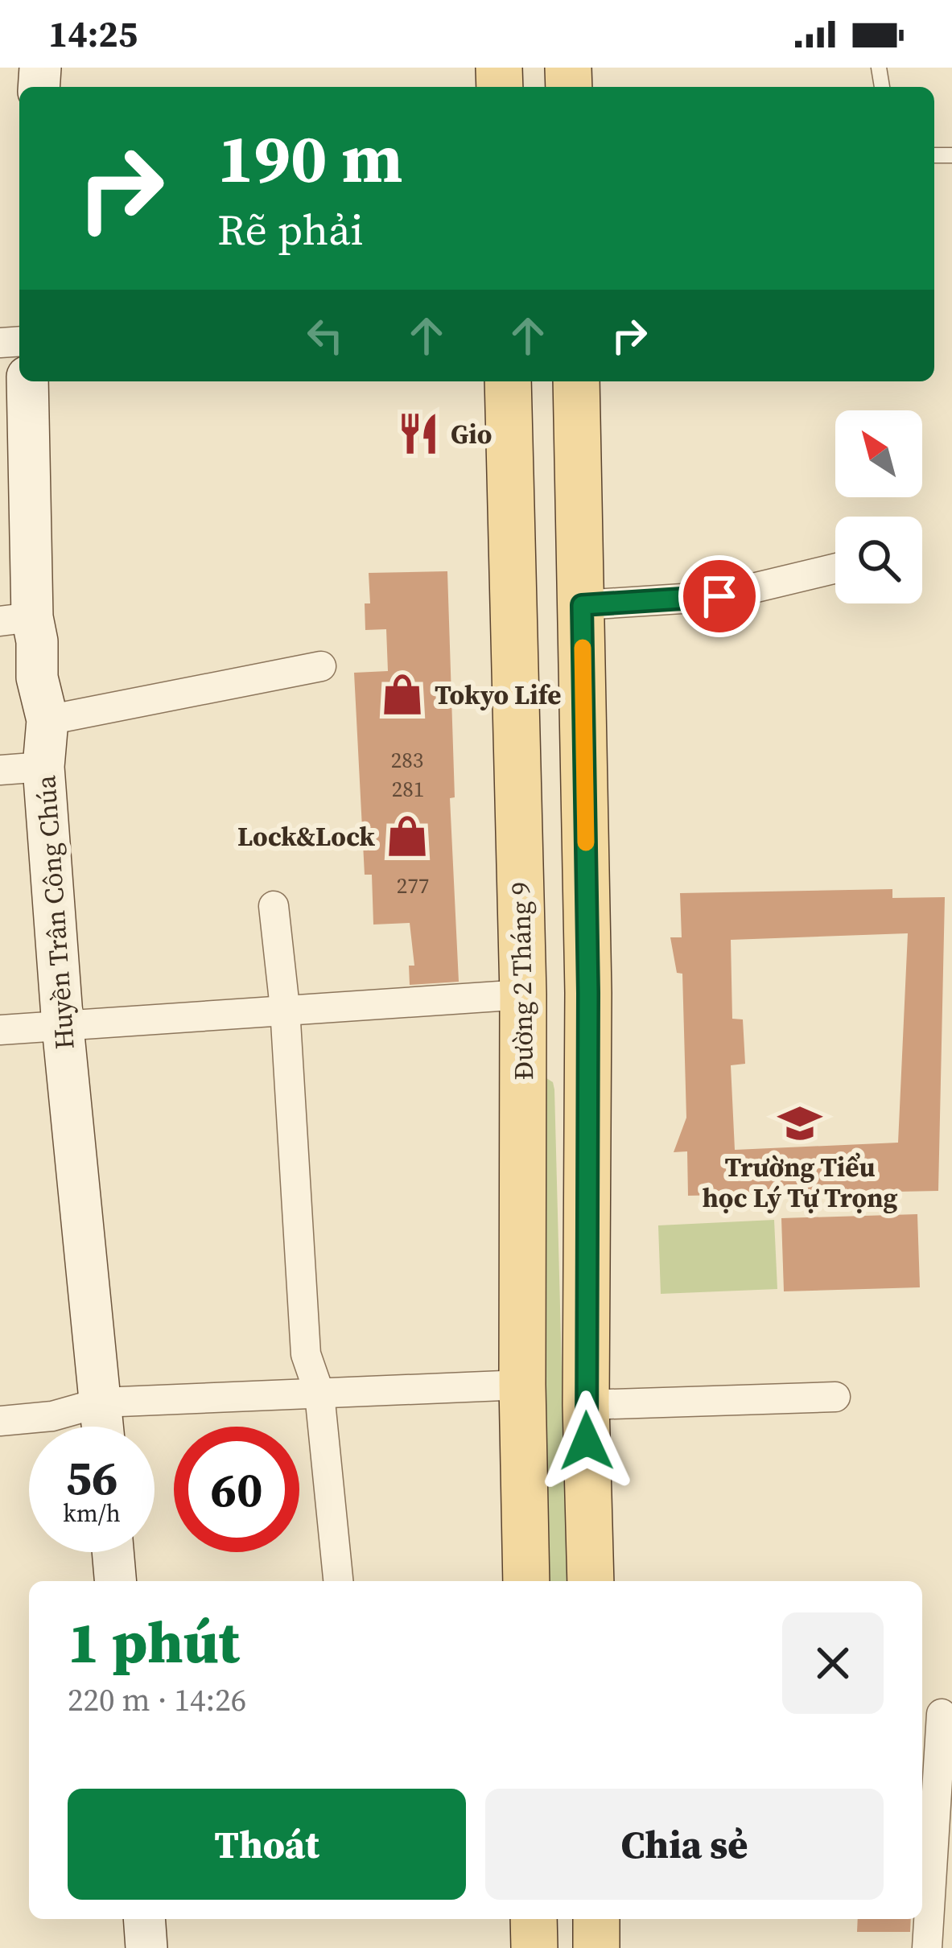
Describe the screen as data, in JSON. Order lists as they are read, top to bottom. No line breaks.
{"streets":{"main road":["Đường 2 Tháng 9"],"street":["Huyền Trân Công Chúa"]},"places":{"restaurant":["Gio"],"shop":["Tokyo Life","Lock&Lock"],"school or university":["Trường Tiểu học Lý Tự Trọng"]},"house_numbers":["283","281","277"],"north":"top left","page":{"status":"14:25","turn":["190 m","Rẽ phải"],"speed":"56 km/h","limit":"60","heading":["1 phút","220 m · 14:26"],"buttons":["Thoát","Chia sẻ"]}}
